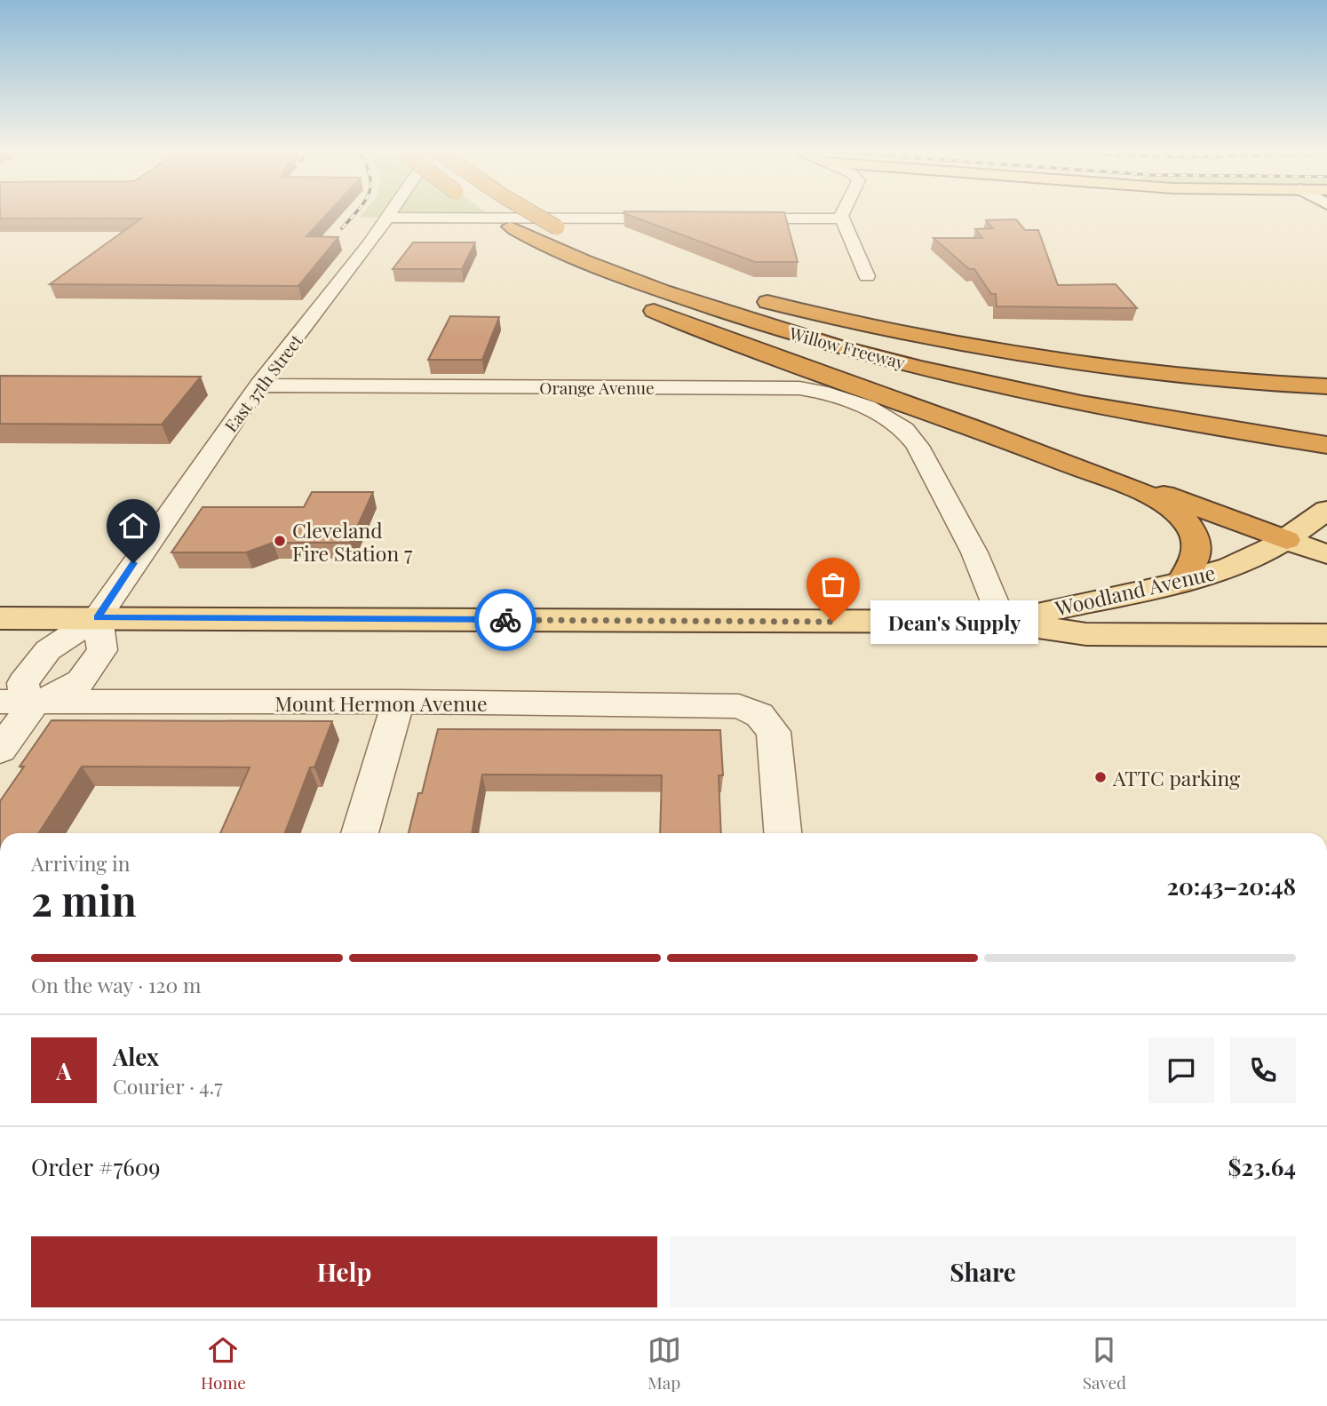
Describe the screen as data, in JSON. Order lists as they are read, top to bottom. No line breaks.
{"streets":{"highway":["Willow Freeway"],"main road":["Woodland Avenue"],"street":["East 37th Street","Orange Avenue","Mount Hermon Avenue"]},"crossings":[["East 37th Street","Orange Avenue"],["East 37th Street","Woodland Avenue"],["East 37th Street","Mount Hermon Avenue"],["Orange Avenue","Woodland Avenue"]],"places":["Cleveland Fire Station 7","Dean's Supply","ATTC parking"],"page":{"bubble":"Dean's Supply","heading":["2 min","Arriving in","20:43–20:48"],"panel":["Alex","Courier · 4.7","Order #7609","$23.64"],"bar":"On the way · 120 m","round":"A","buttons":["Help","Share"],"tabs":["Home","Map","Saved"]}}
